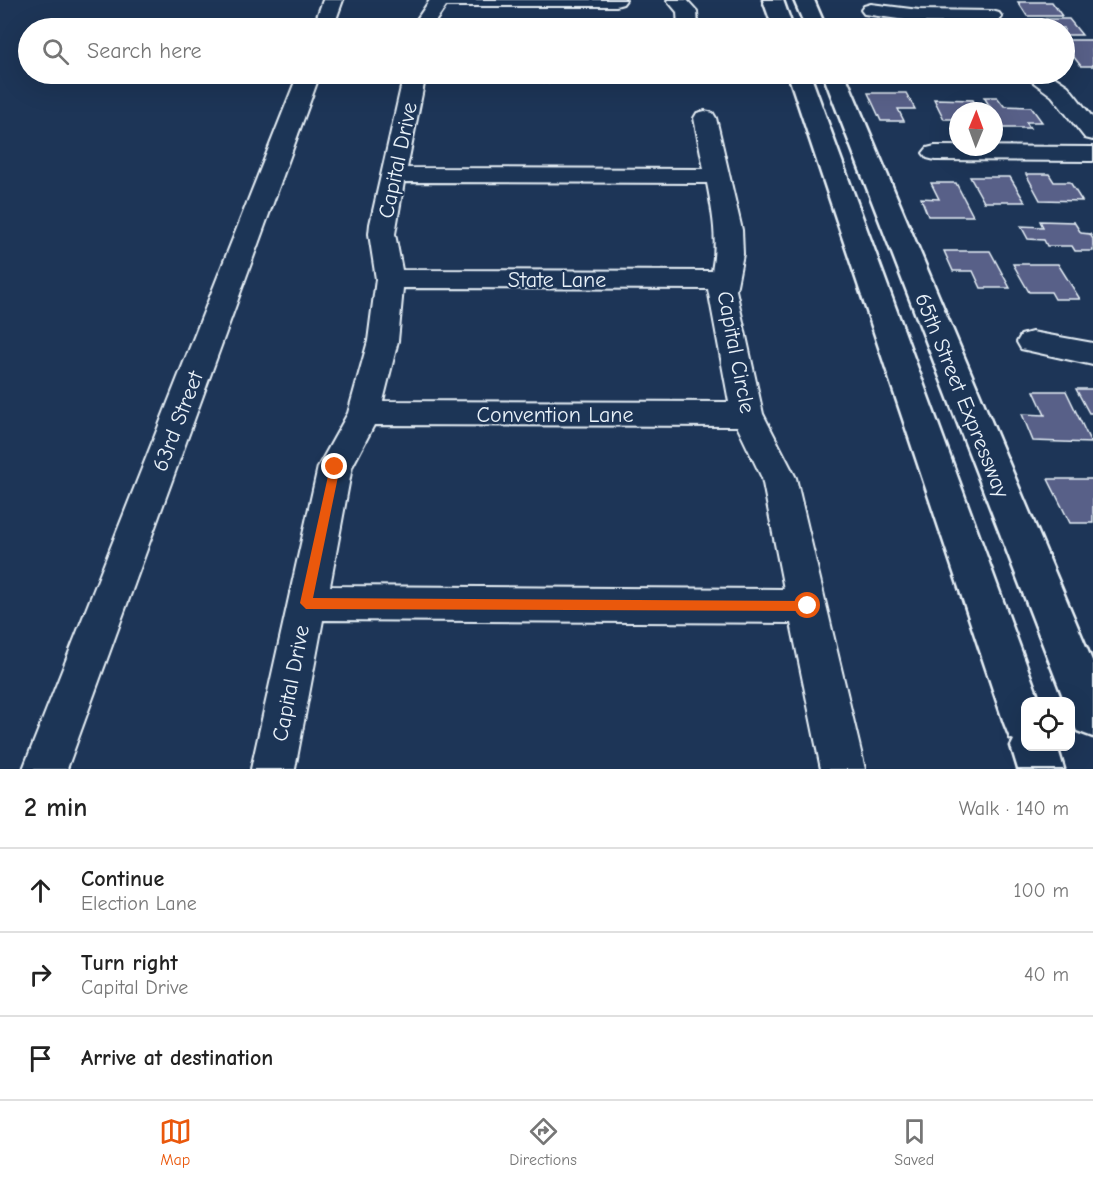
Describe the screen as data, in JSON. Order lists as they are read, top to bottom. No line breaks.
{"streets":{"main road":["65th Street Expressway"],"street":["Capital Drive","State Lane","Capital Circle","Convention Lane","63rd Street"]},"crossings":[["Capital Drive","State Lane"],["Capital Drive","Convention Lane"],["State Lane","Capital Circle"],["Capital Circle","Convention Lane"]],"north":"top","page":{"search":"Search here","heading":["2 min","Walk · 140 m"],"list":[["Continue","Election Lane","100 m"],["Turn right","Capital Drive","40 m"],"Arrive at destination"],"nav":["Map","Directions","Saved"]}}
